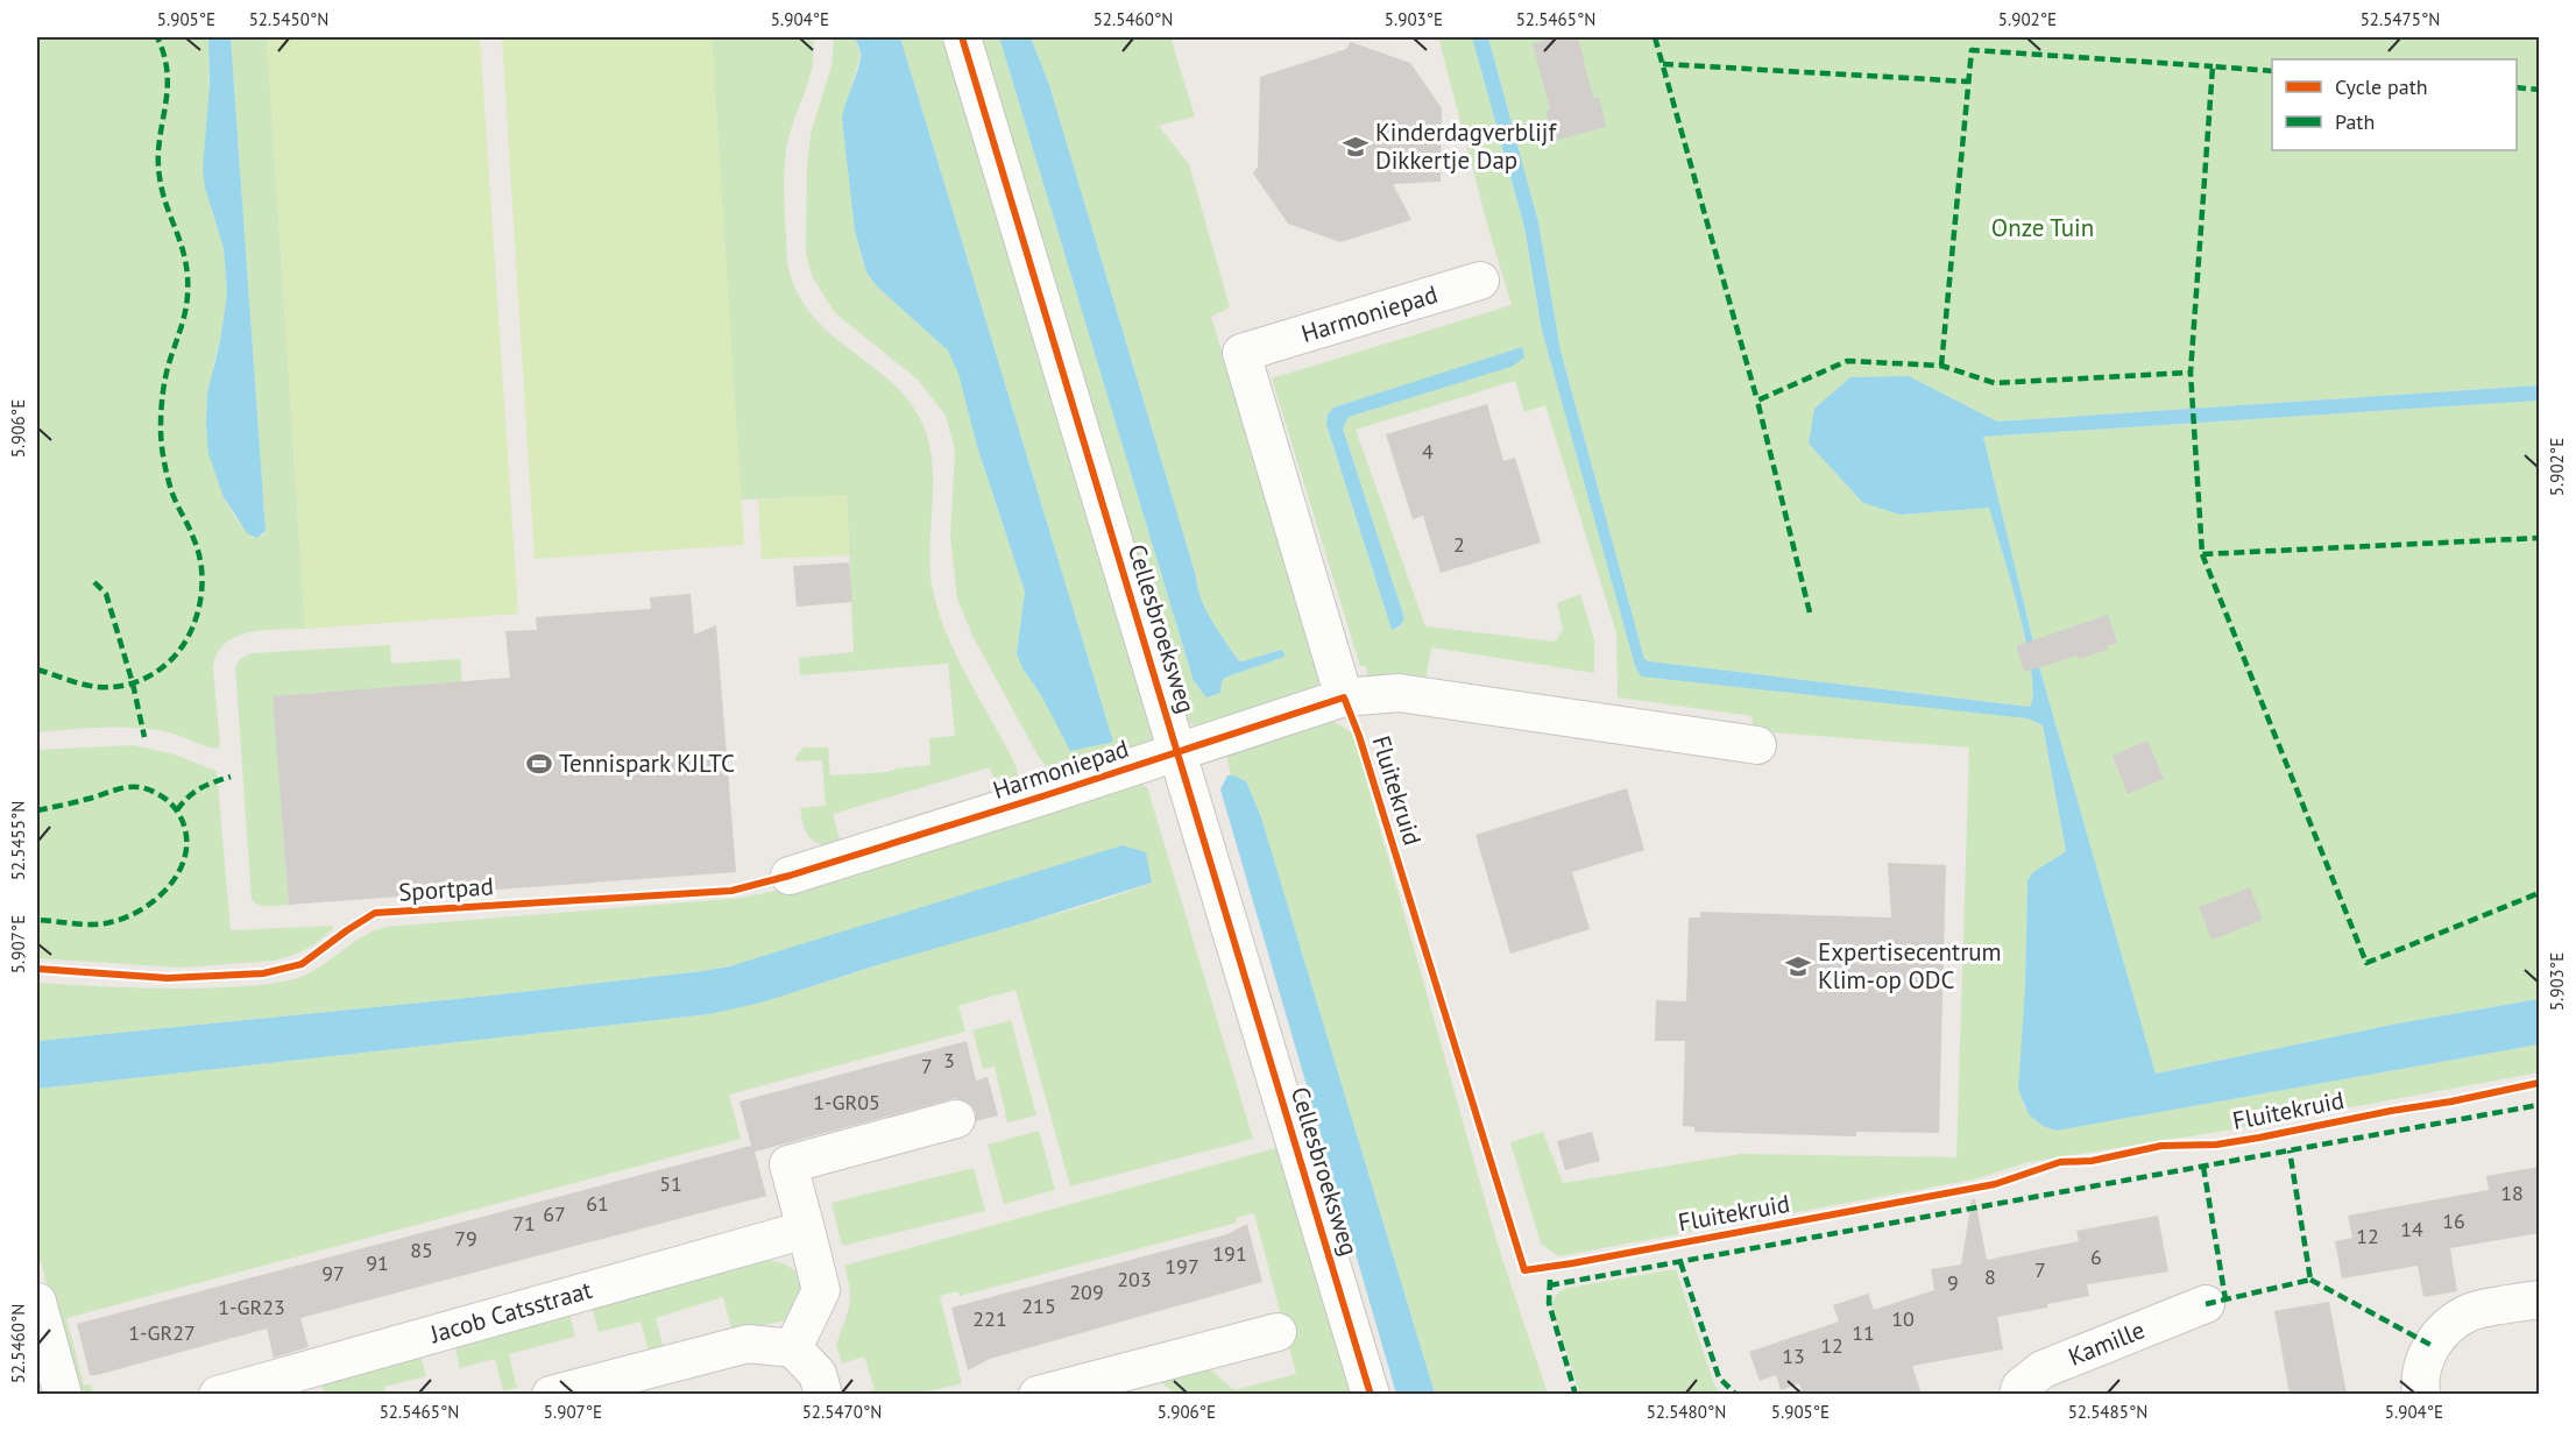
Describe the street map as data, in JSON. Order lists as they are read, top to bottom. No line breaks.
{"streets":{"street":["Harmoniepad","Cellesbroeksweg","Jacob Catsstraat","Kamille"],"cycle path":["Fluitekruid"]},"crossings":[["Harmoniepad","Cellesbroeksweg"]],"parks":["Onze Tuin"],"places":{"school or university":["Kinderdagverblijf Dikkertje Dap","Expertisecentrum Klim-op ODC"],"sports":["Tennispark KJLTC"]},"house_numbers":["4","2","3","7","1-GR05","51","18","61","67","16","71","14","12","79","85","191","6","91","197","7","97","8","203","9","209","215","1-GR23","221","10","1-GR27","11","12","13"],"legend":["Cycle path","Path"],"coordinates":["5.905°E","52.5450°N","5.904°E","52.5460°N","5.903°E","52.5465°N","5.902°E","52.5475°N","5.906°E","52.5455°N","5.907°E","52.5470°N","52.5480°N","52.5485°N"]}
